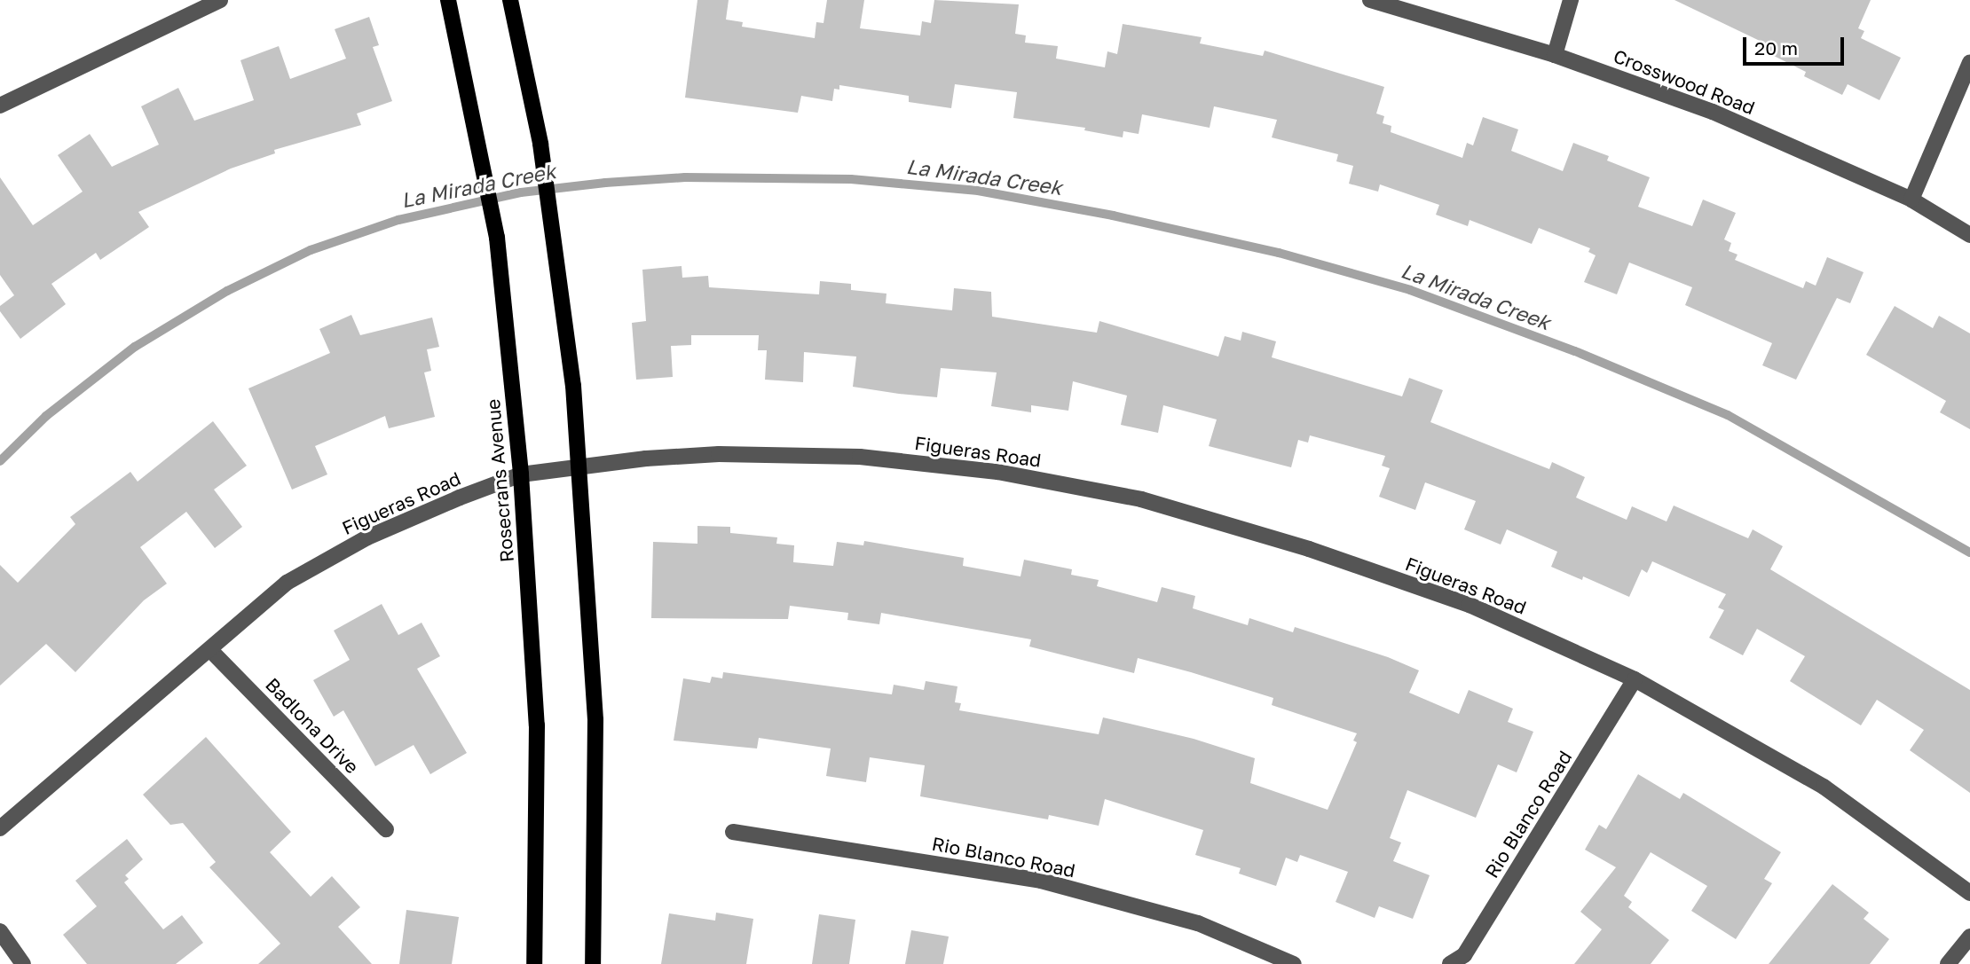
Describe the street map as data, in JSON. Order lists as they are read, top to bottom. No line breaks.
{"streets":{"main road":["Rosecrans Avenue"],"street":["Crosswood Road","Figueras Road","Badlona Drive","Rio Blanco Road"]},"crossings":[["Figueras Road","Rosecrans Avenue"],["Figueras Road","Badlona Drive"],["Figueras Road","Rio Blanco Road"]],"water":["La Mirada Creek"],"scale_bar":"20 m"}
